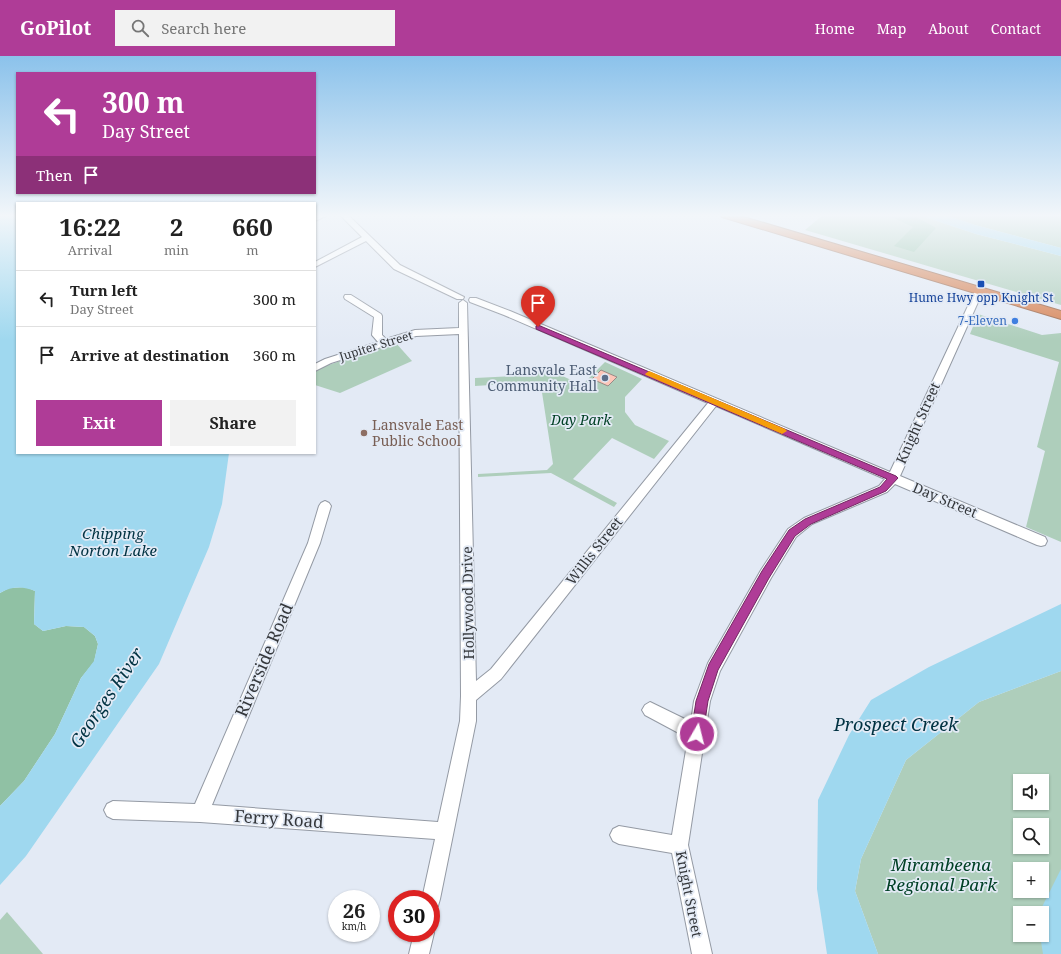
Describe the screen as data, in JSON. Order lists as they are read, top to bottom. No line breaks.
{"streets":{"street":["Jupiter Street","Knight Street","Day Street","Willis Street","Hollywood Drive","Riverside Road","Ferry Road"]},"crossings":[["Jupiter Street","Hollywood Drive"],["Knight Street","Day Street"],["Day Street","Willis Street"],["Day Street","Hollywood Drive"],["Willis Street","Hollywood Drive"],["Hollywood Drive","Ferry Road"],["Riverside Road","Ferry Road"]],"water":["Chipping Norton Lake","Georges River","Prospect Creek"],"parks":["Day Park","Mirambeena Regional Park"],"places":{"transit":["Hume Hwy opp Knight St"],"other":["7-Eleven","Lansvale East Community Hall","Lansvale East Public School"]},"page":{"header":"GoPilot","search":"Search here","nav":["Home","Map","About","Contact"],"turn":["300 m","Day Street"],"then":"Then","eta":["16:22","Arrival","2","min","660","m"],"list":[{"name":"Turn left","note":"Day Street","value":"300 m"},{"name":"Arrive at destination","value":"360 m"}],"buttons":["Exit","Share"],"map_buttons":["+","−"],"speed":"26 km/h","limit":"30"}}
